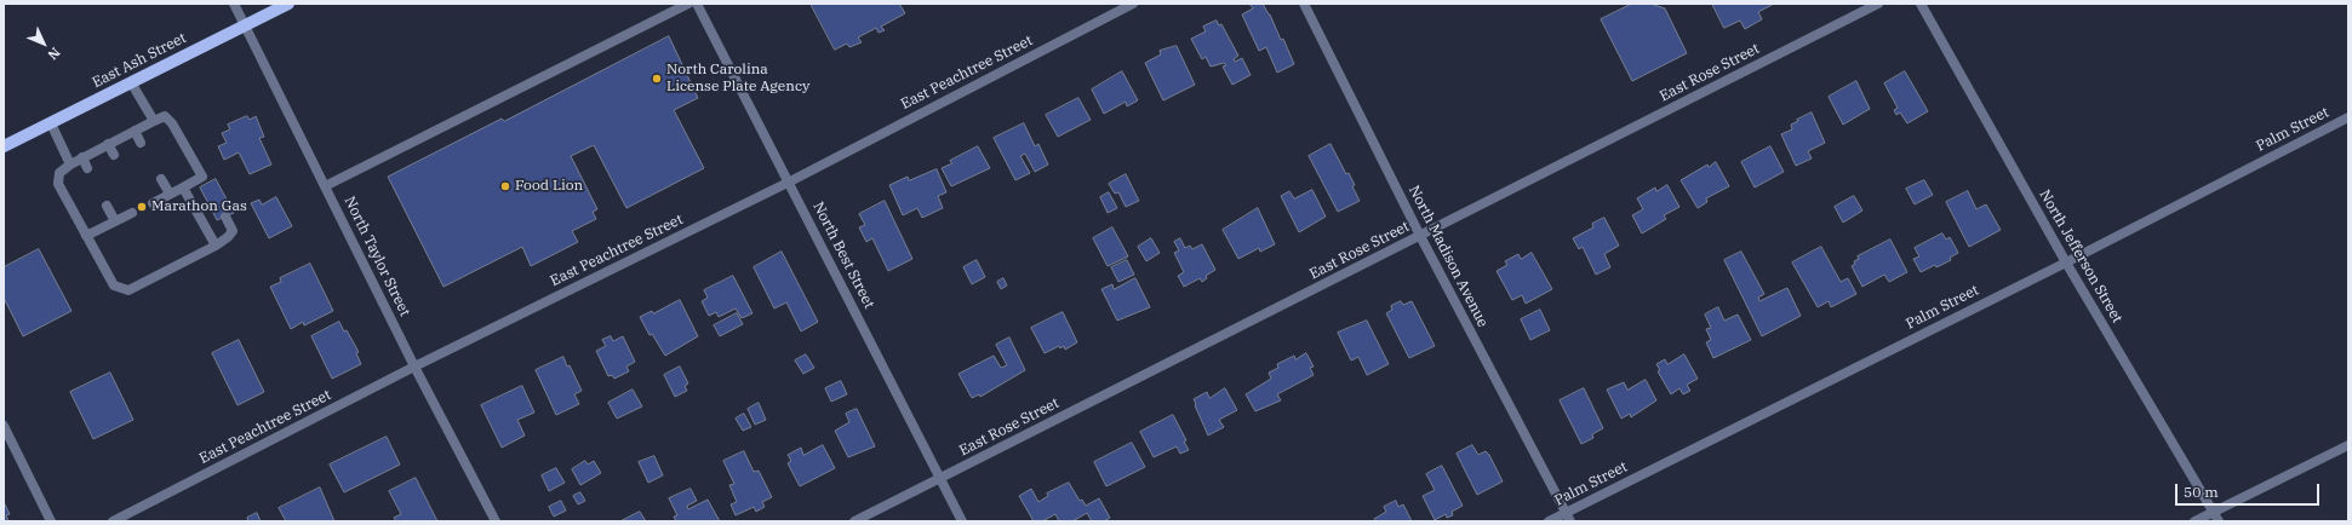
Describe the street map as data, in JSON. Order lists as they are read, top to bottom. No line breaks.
{"streets":{"main road":["East Ash Street"],"street":["East Peachtree Street","East Rose Street","Palm Street","North Best Street","North Taylor Street","North Madison Avenue","North Jefferson Street"]},"crossings":[["East Ash Street","North Taylor Street"],["East Peachtree Street","North Best Street"],["East Peachtree Street","North Taylor Street"],["East Rose Street","North Best Street"],["East Rose Street","North Madison Avenue"],["Palm Street","North Madison Avenue"],["Palm Street","North Jefferson Street"]],"places":["North Carolina License Plate Agency","Food Lion","Marathon Gas"],"scale_bar":"50 m","north":"bottom right"}
